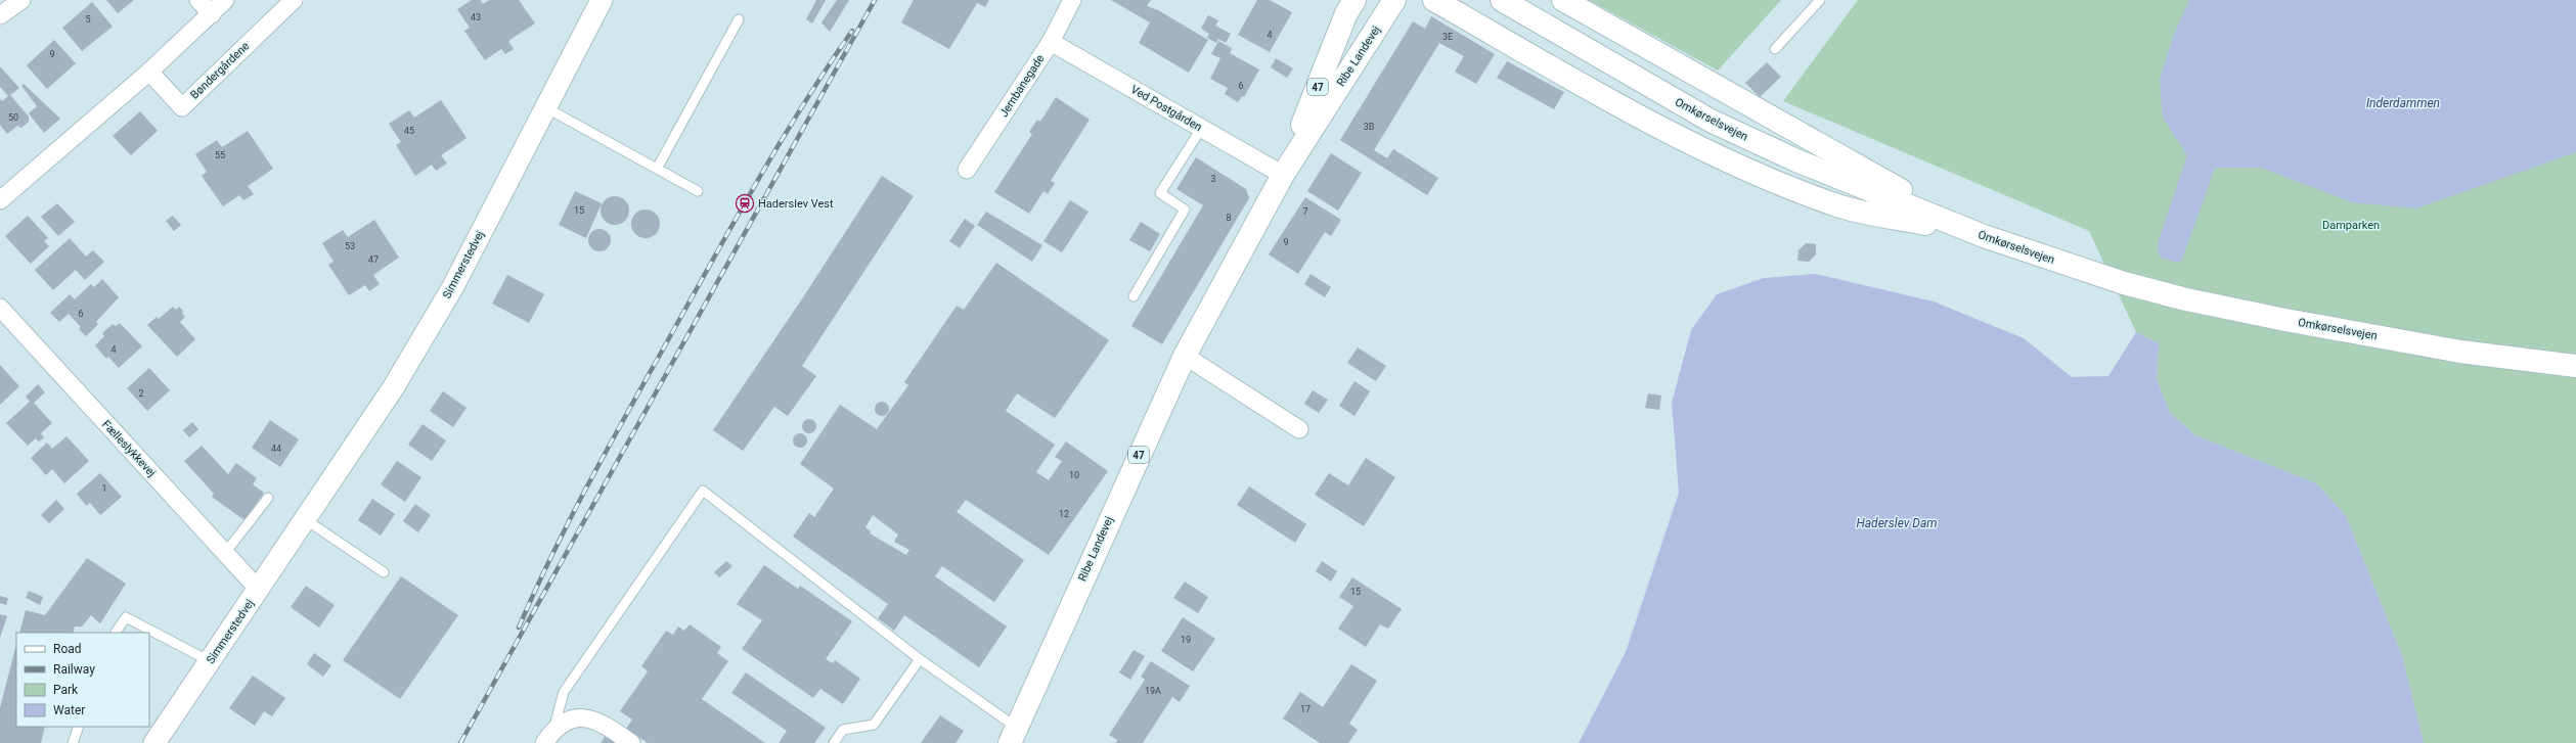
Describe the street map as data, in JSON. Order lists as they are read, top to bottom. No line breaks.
{"streets":{"main road":["Ribe Landevej","47","Omkørselsvejen"],"street":["Bøndergårdene","Jernbanegade","Ved Postgården","Simmerstedvej","Fælleslykkevej"]},"crossings":[["Ribe Landevej","Ved Postgården"],["Jernbanegade","Ved Postgården"],["Simmerstedvej","Fælleslykkevej"]],"water":["Inderdammen","Haderslev Dam"],"parks":["Damparken"],"places":{"station":["Haderslev Vest"]},"house_numbers":["43","5","4","3E","9","6","50","3B","45","55","3","15","7","8","9","53","47","6","4","2","44","10","1","12","15","19","19A","17"],"legend":["Road","Railway","Park","Water"]}
